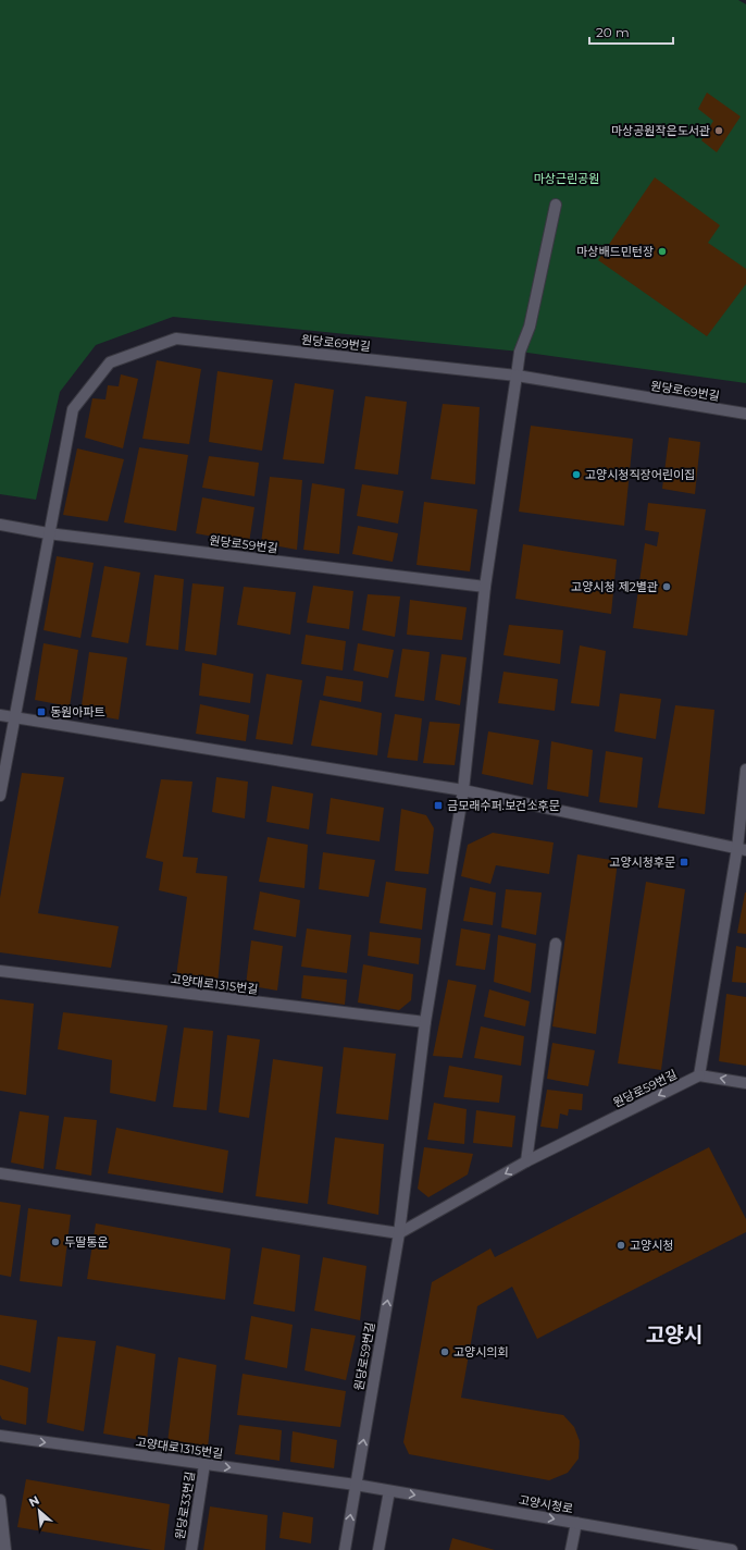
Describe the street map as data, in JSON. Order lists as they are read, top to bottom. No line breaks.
{"streets":{"street":["원당로69번길","원당로59번길","고양대로1315번길","고양시청로","원당로33번길"]},"crossings":[["원당로69번길","원당로59번길"],["원당로59번길","고양대로1315번길"],["원당로59번길","고양시청로"],["고양대로1315번길","고양시청로"],["고양대로1315번길","원당로33번길"]],"one_way":["고양대로1315번길","고양시청로"],"districts":["고양시"],"parks":["마상근린공원"],"places":{"other":["마상공원작은도서관","마상배드민턴장","고양시청직장어린이집","고양시청 제2별관","두딸통운","고양시청","고양시의회"],"transit":["동원아파트","금모래수퍼.보건소후문","고양시청후문"]},"scale_bar":"20 m","north":"top left"}
